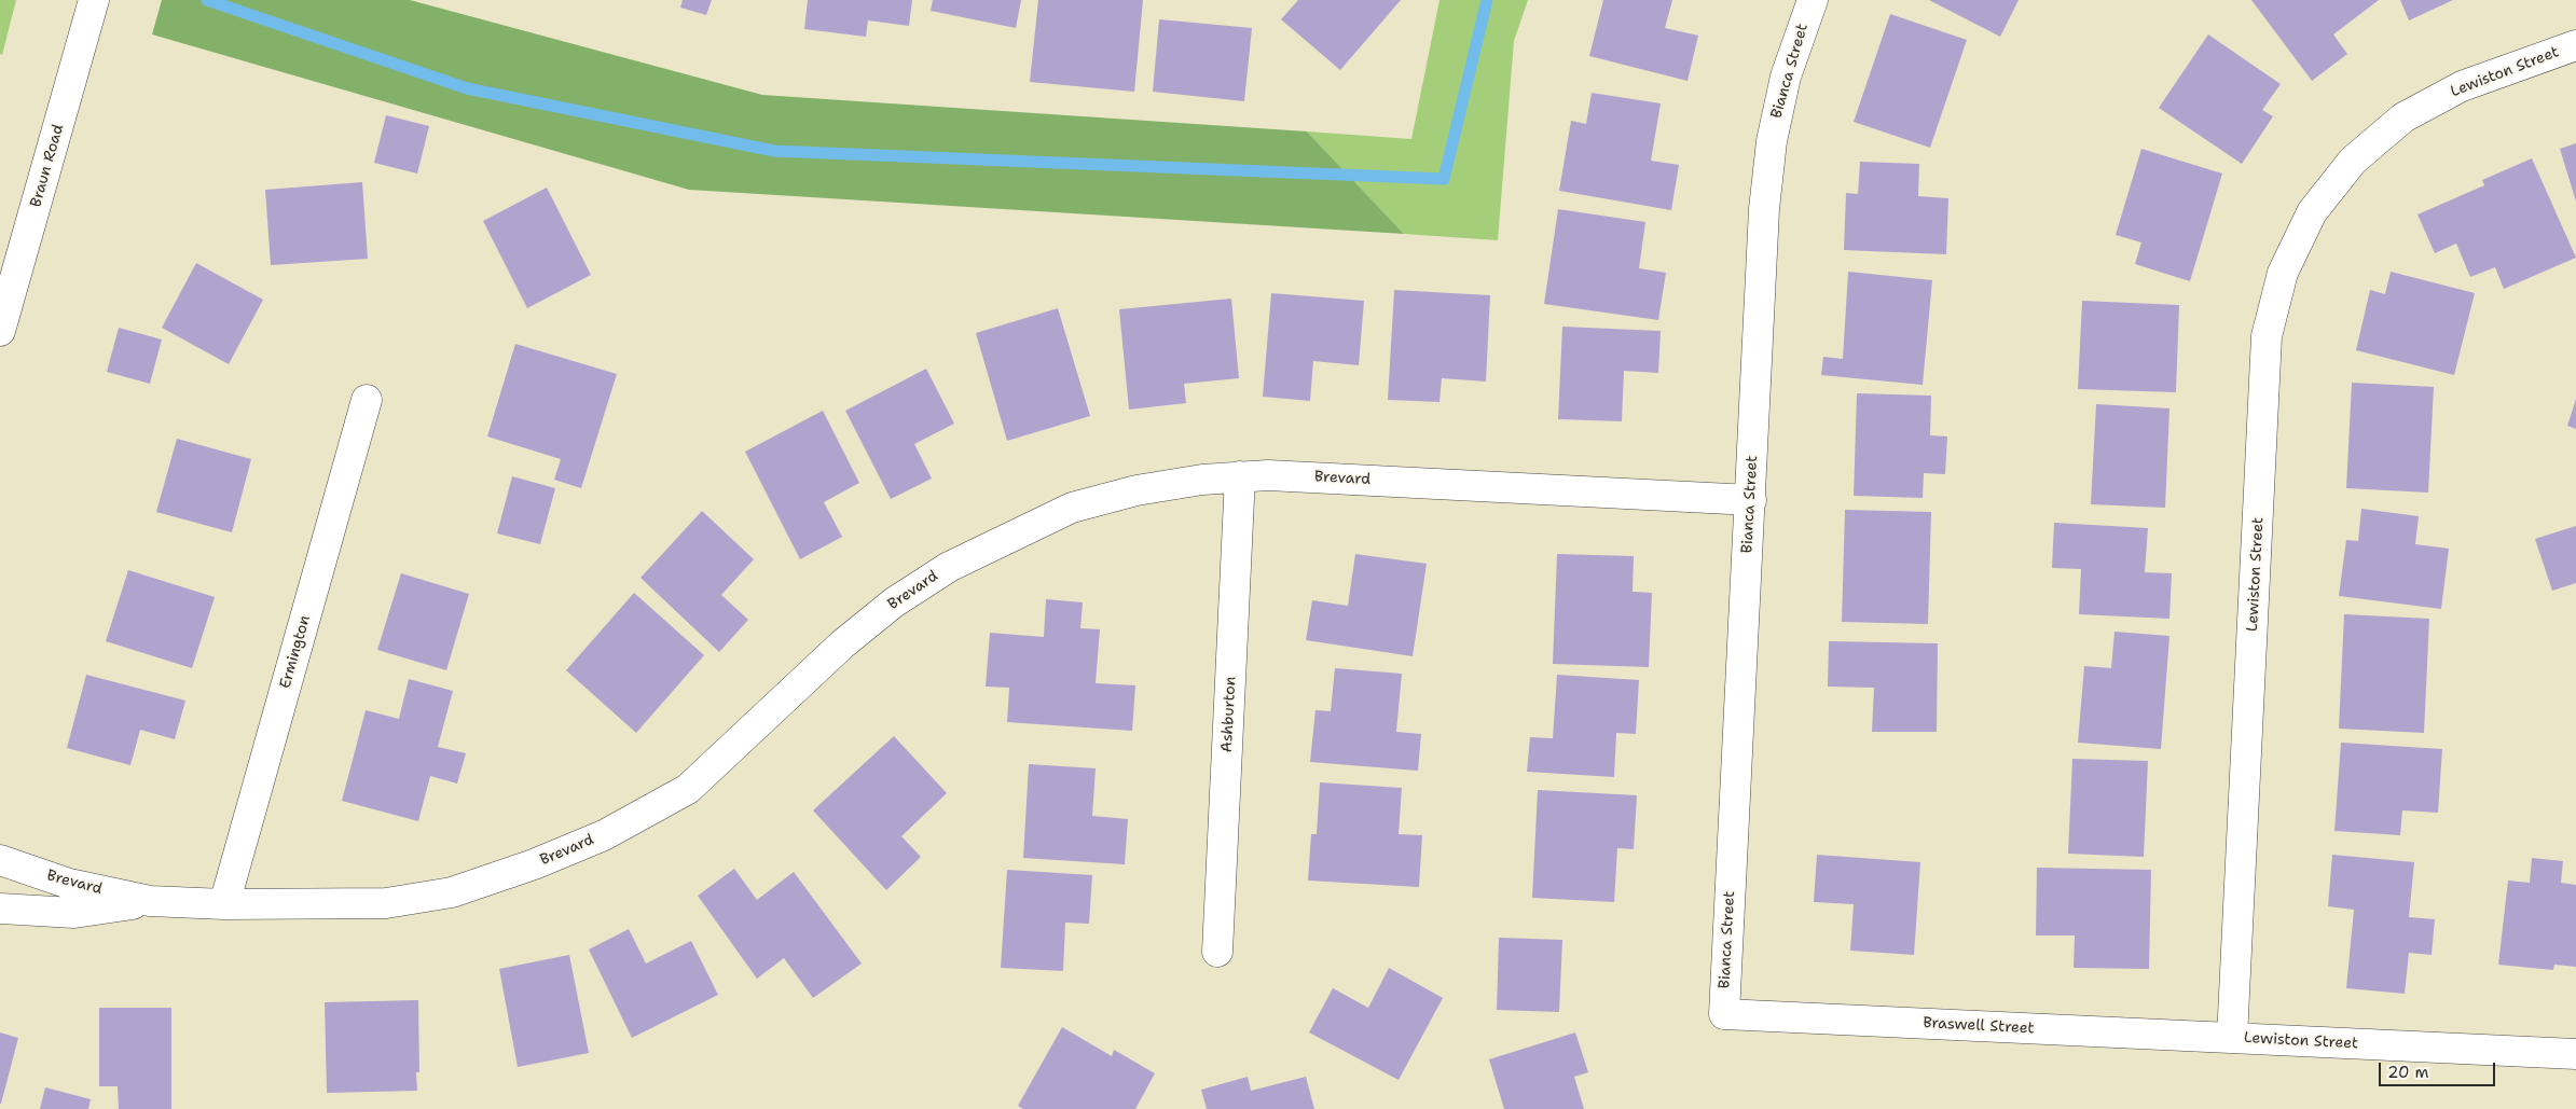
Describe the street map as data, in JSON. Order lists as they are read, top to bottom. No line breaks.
{"streets":{"street":["Bianca Street","Lewiston Street","Braun Road","Brevard","Ermington","Ashburton","Braswell Street"]},"crossings":[["Bianca Street","Brevard"],["Bianca Street","Braswell Street"],["Lewiston Street","Braswell Street"],["Brevard","Ermington"],["Brevard","Ashburton"]],"scale_bar":"20 m"}
